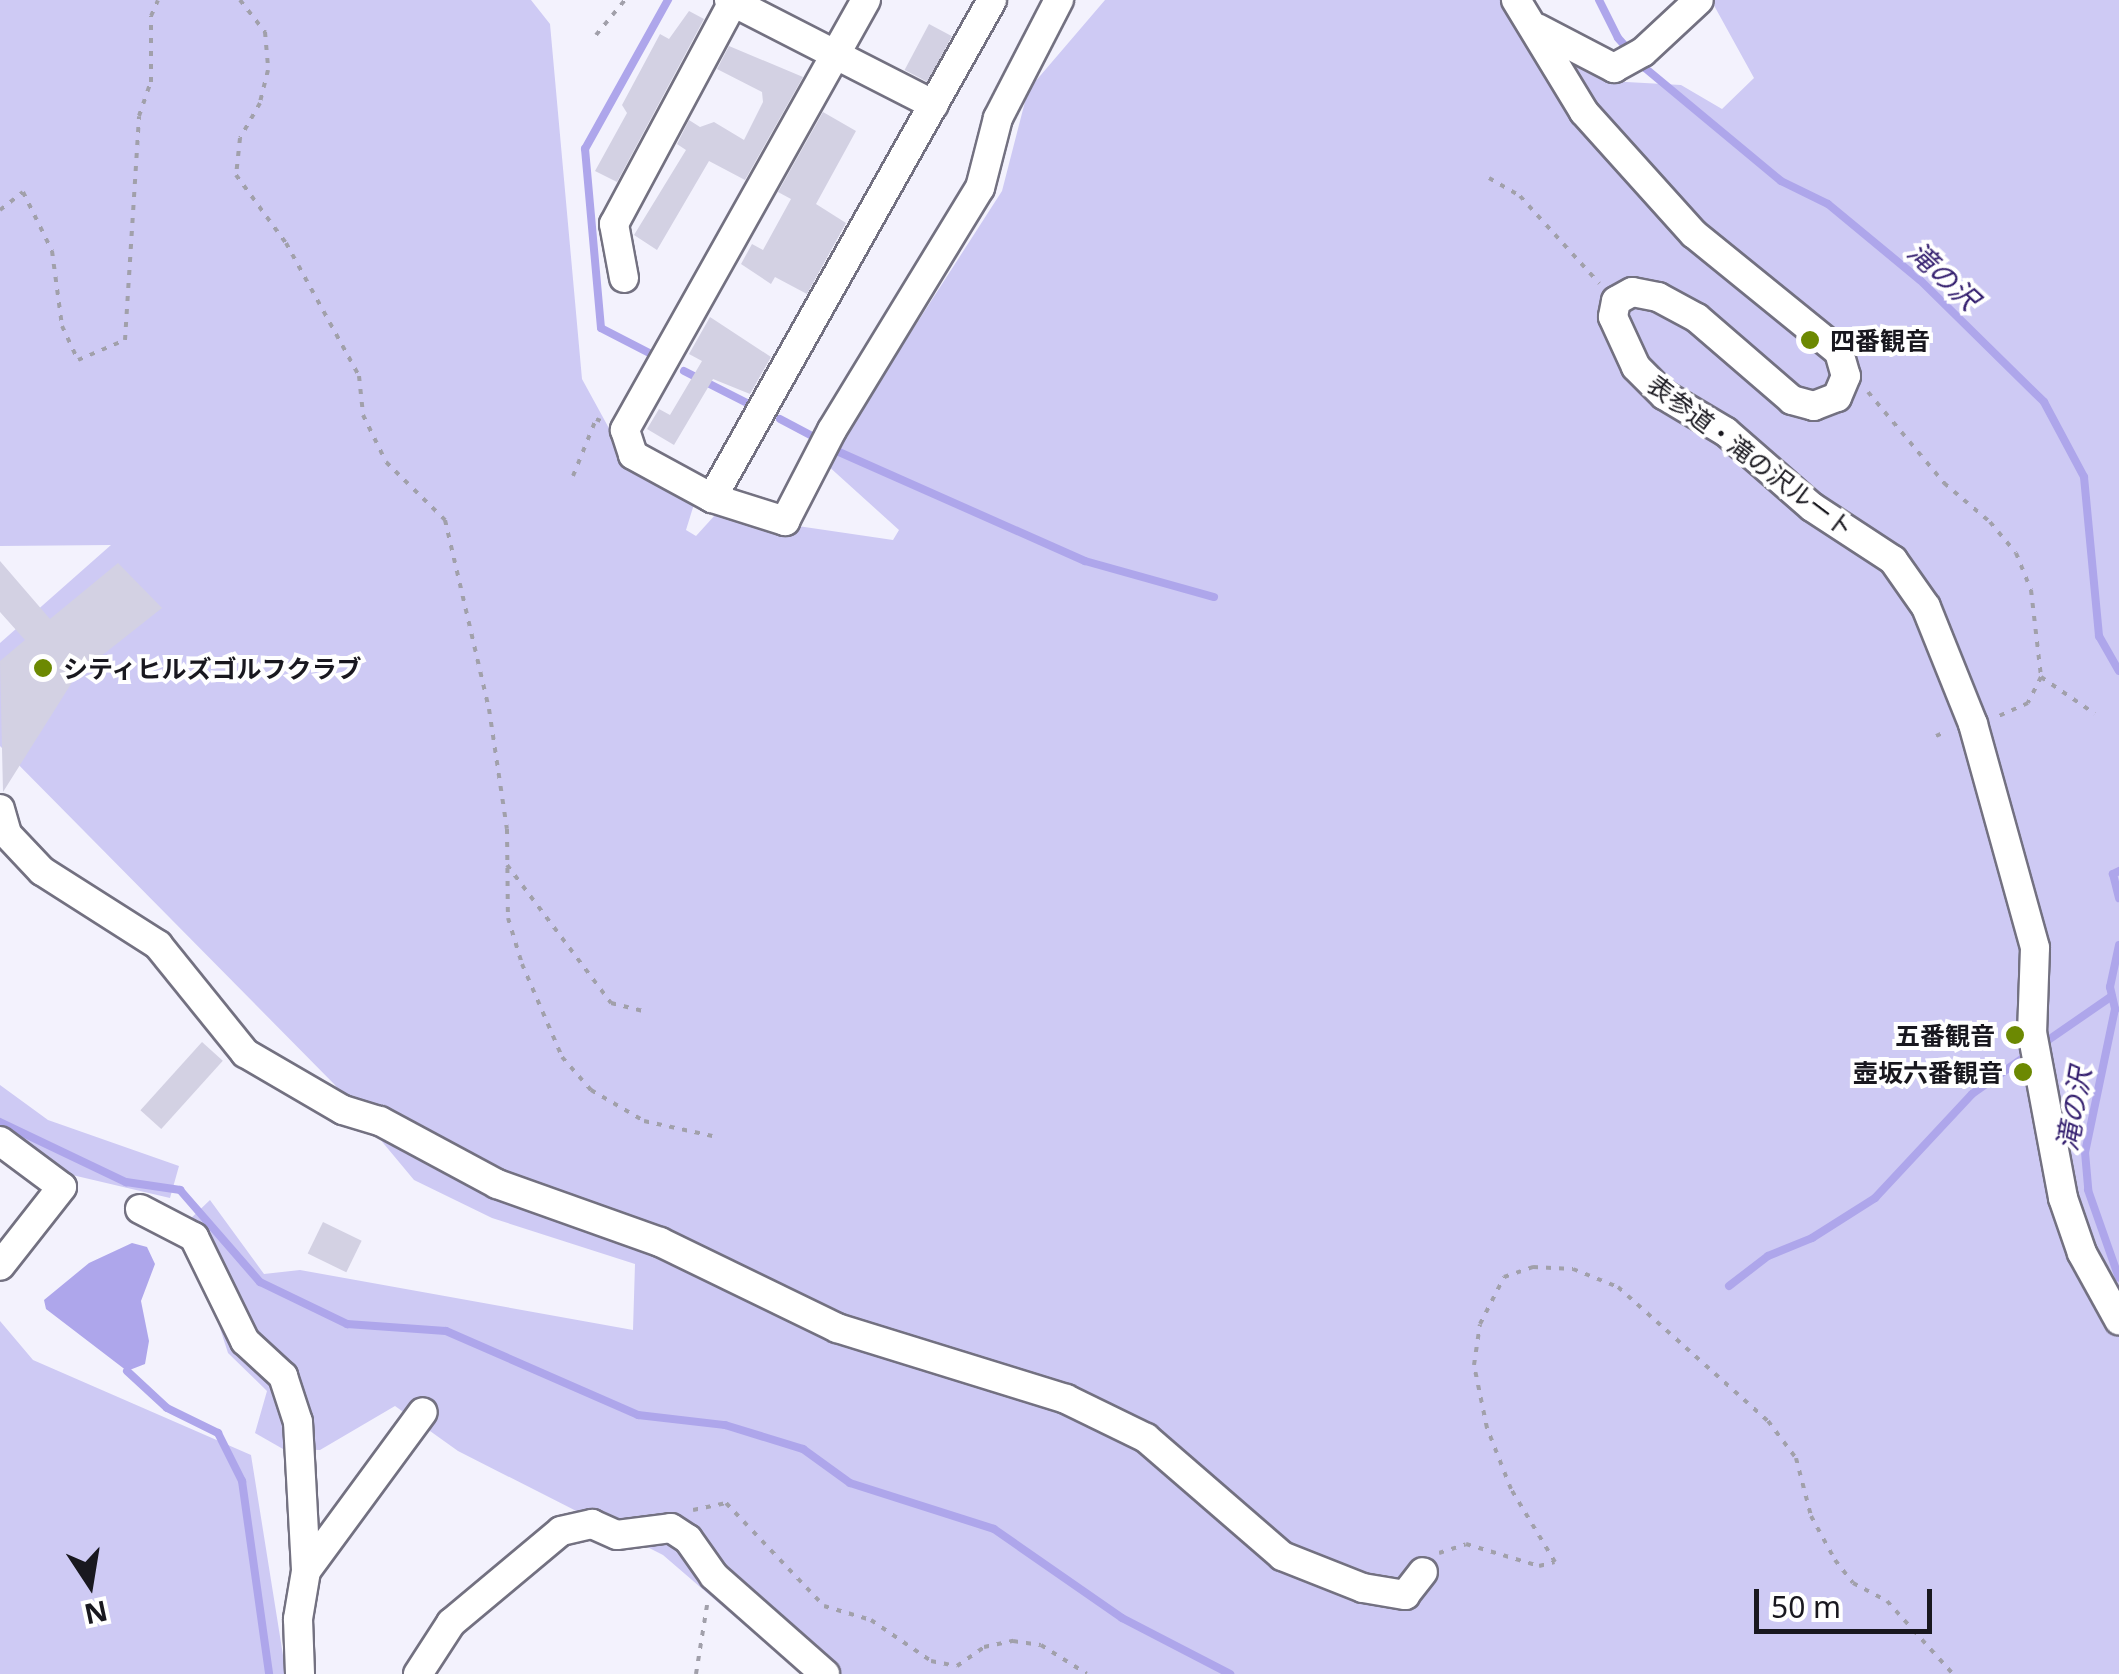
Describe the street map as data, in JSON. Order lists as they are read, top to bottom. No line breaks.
{"streets":{"street":["表参道・滝の沢ルート"]},"water":["滝の沢"],"places":["四番観音","シティヒルズゴルフクラブ","五番観音","壺坂六番観音"],"scale_bar":"50 m","north":"bottom"}
